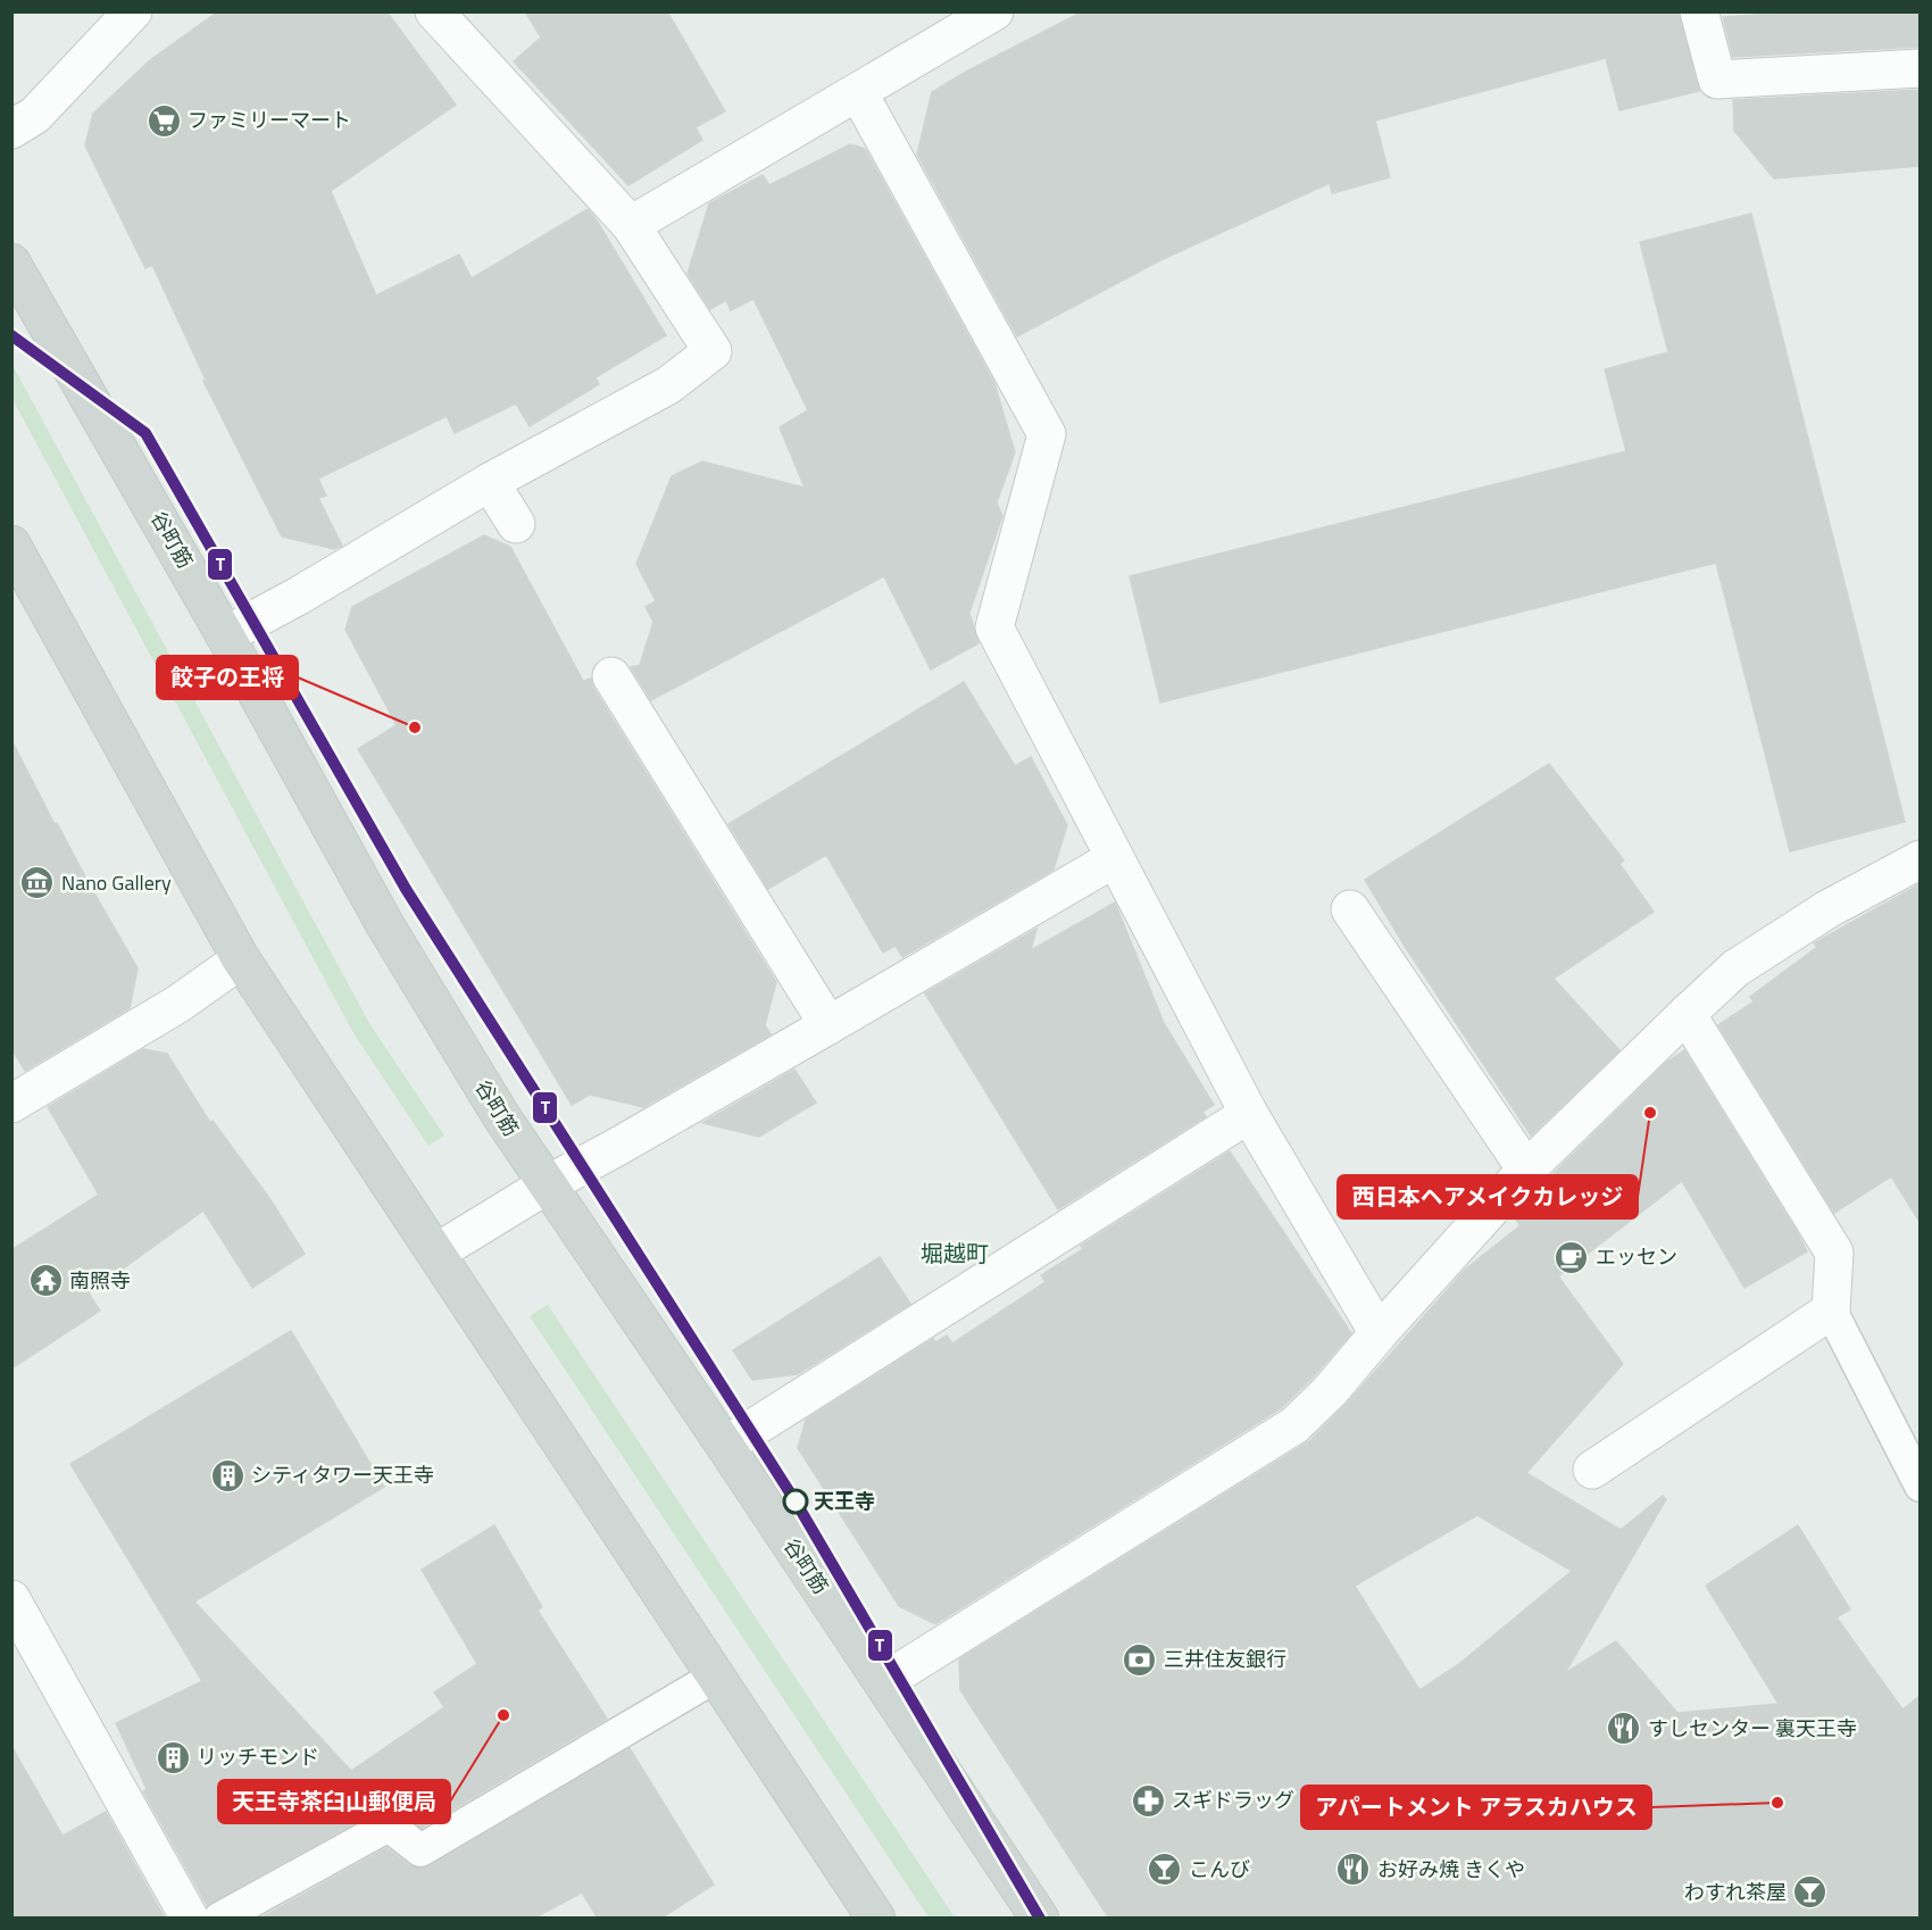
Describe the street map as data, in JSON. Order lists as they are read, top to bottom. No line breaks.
{"streets":{"main road":["谷町筋"]},"districts":["堀越町"],"places":{"supermarket":["ファミリーマート"],"other":["餃子の王将","西日本ヘアメイクカレッジ","天王寺","天王寺茶臼山郵便局","アパートメント アラスカハウス"],"museum":["Nano Gallery"],"cafe":["エッセン"],"temple":["南照寺"],"building":["シティタワー天王寺","リッチモンド"],"bank":["三井住友銀行"],"restaurant":["すしセンター 裏天王寺","お好み焼 きくや"],"pharmacy":["スギドラッグ"],"bar":["こんび","わすれ茶屋"]},"lines":["transit line T"]}
